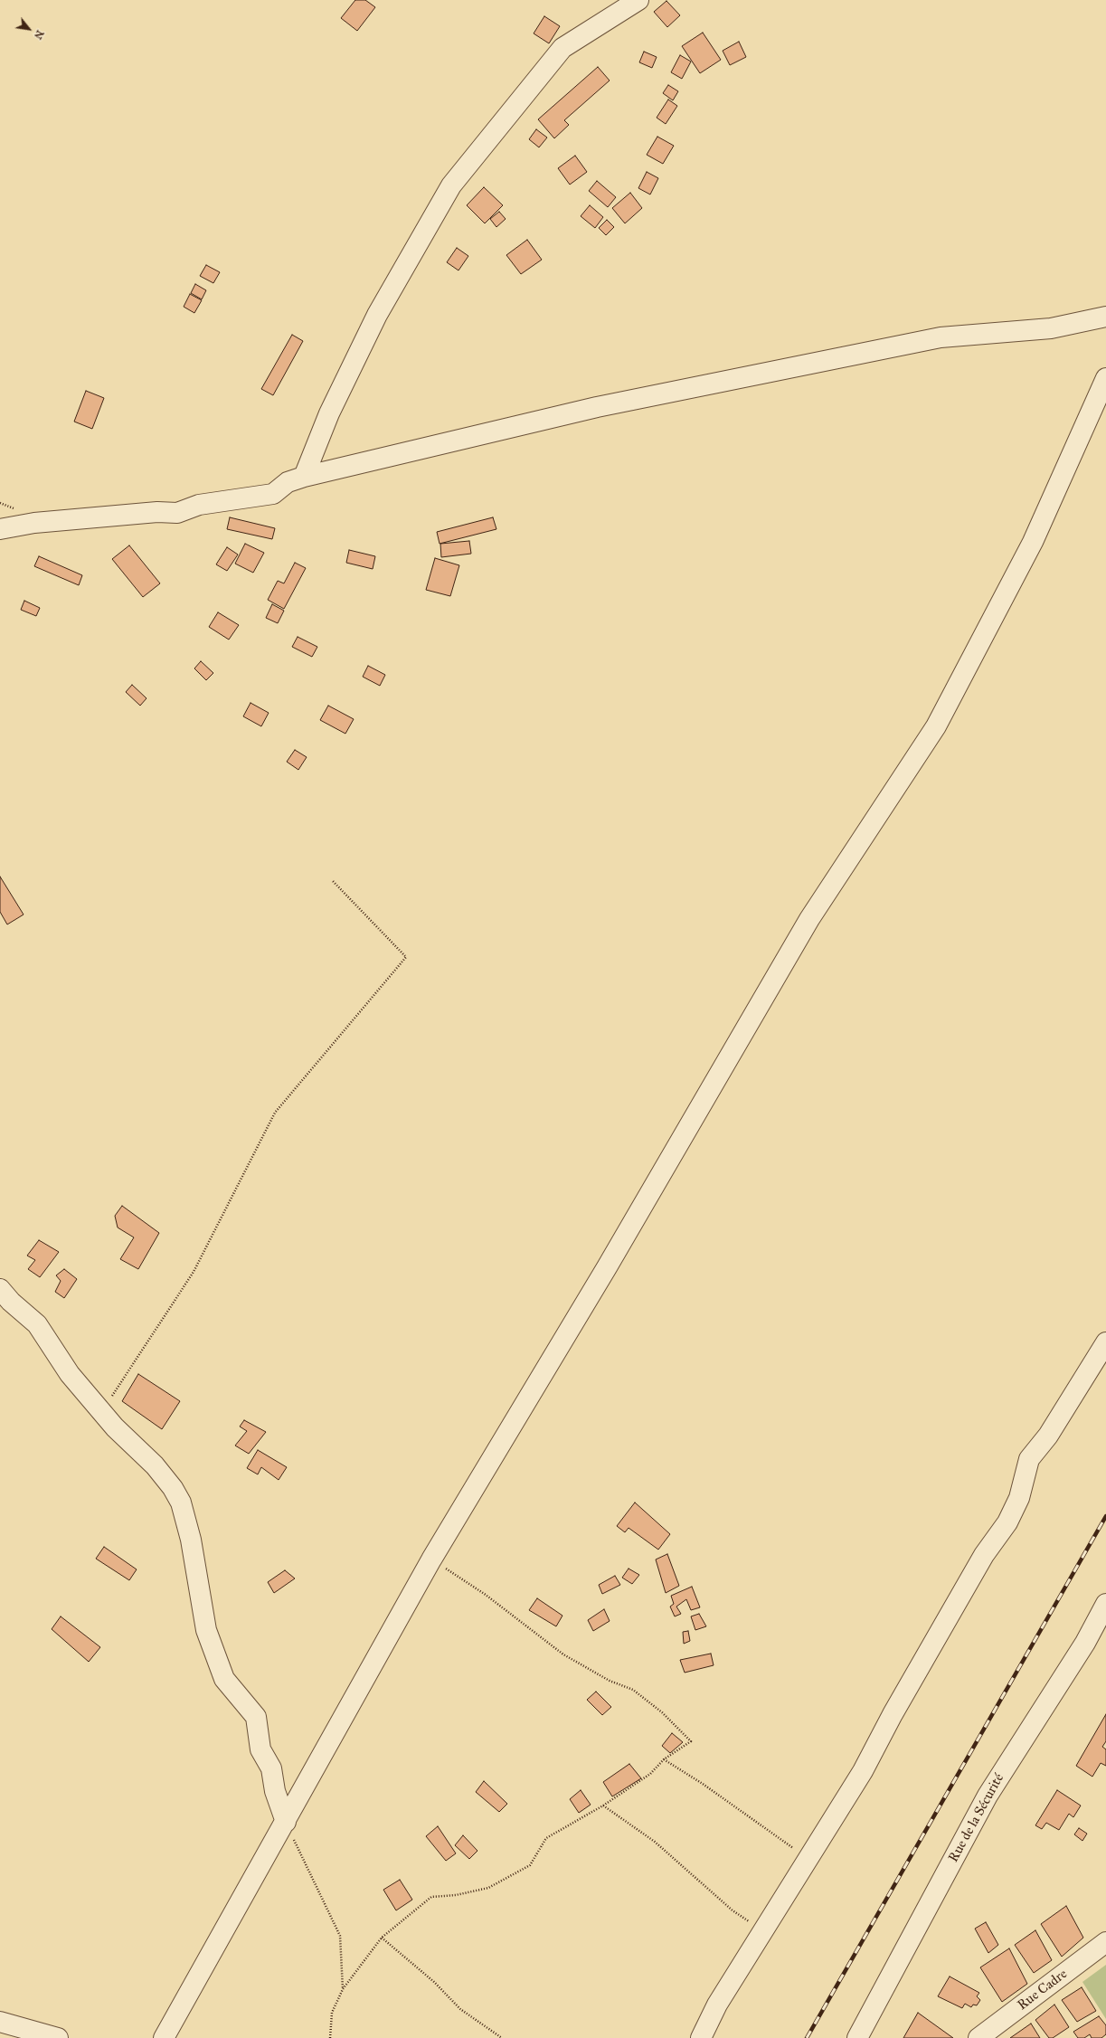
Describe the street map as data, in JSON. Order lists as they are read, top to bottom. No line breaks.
{"streets":{"street":["Rue de la Sécurité","Rue Cadre"]},"north":"bottom right"}
